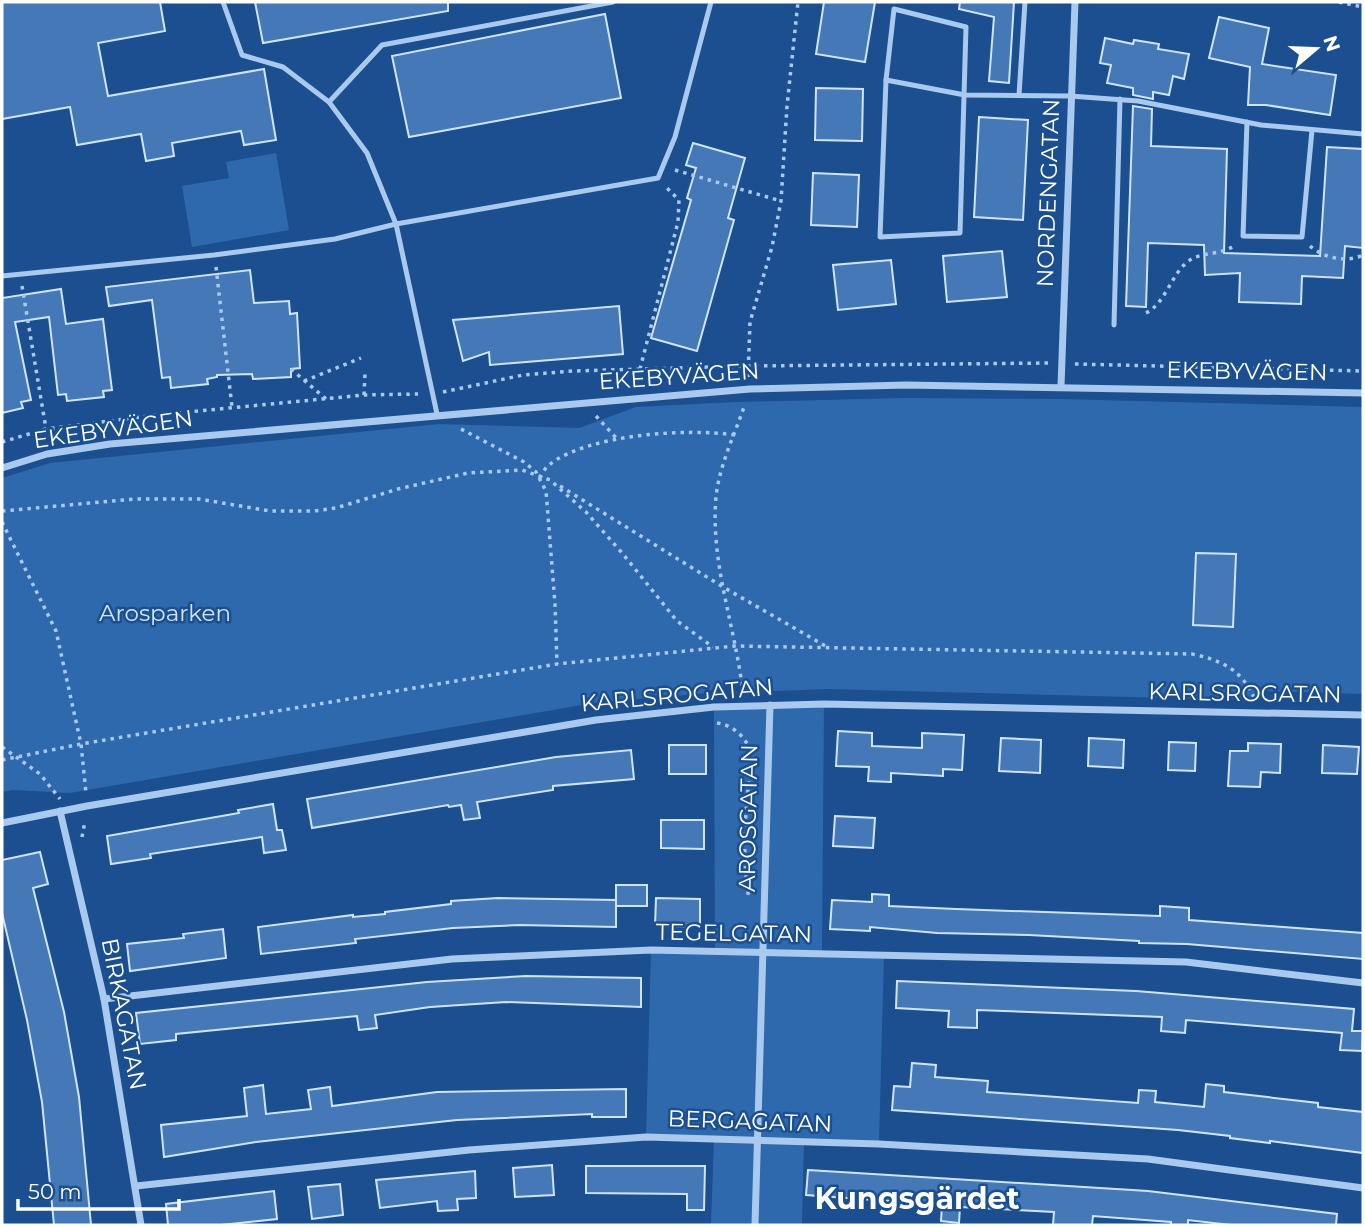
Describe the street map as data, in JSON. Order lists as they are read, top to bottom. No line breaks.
{"streets":{"street":["NORDENGATAN","EKEBYVÄGEN","KARLSROGATAN","AROSGATAN","TEGELGATAN","BIRKAGATAN","BERGAGATAN"]},"crossings":[["NORDENGATAN","EKEBYVÄGEN"],["KARLSROGATAN","AROSGATAN"],["KARLSROGATAN","BIRKAGATAN"],["AROSGATAN","TEGELGATAN"],["AROSGATAN","BERGAGATAN"],["TEGELGATAN","BIRKAGATAN"],["BIRKAGATAN","BERGAGATAN"]],"districts":["Kungsgärdet"],"parks":["Arosparken"],"scale_bar":"50 m","north":"right"}
